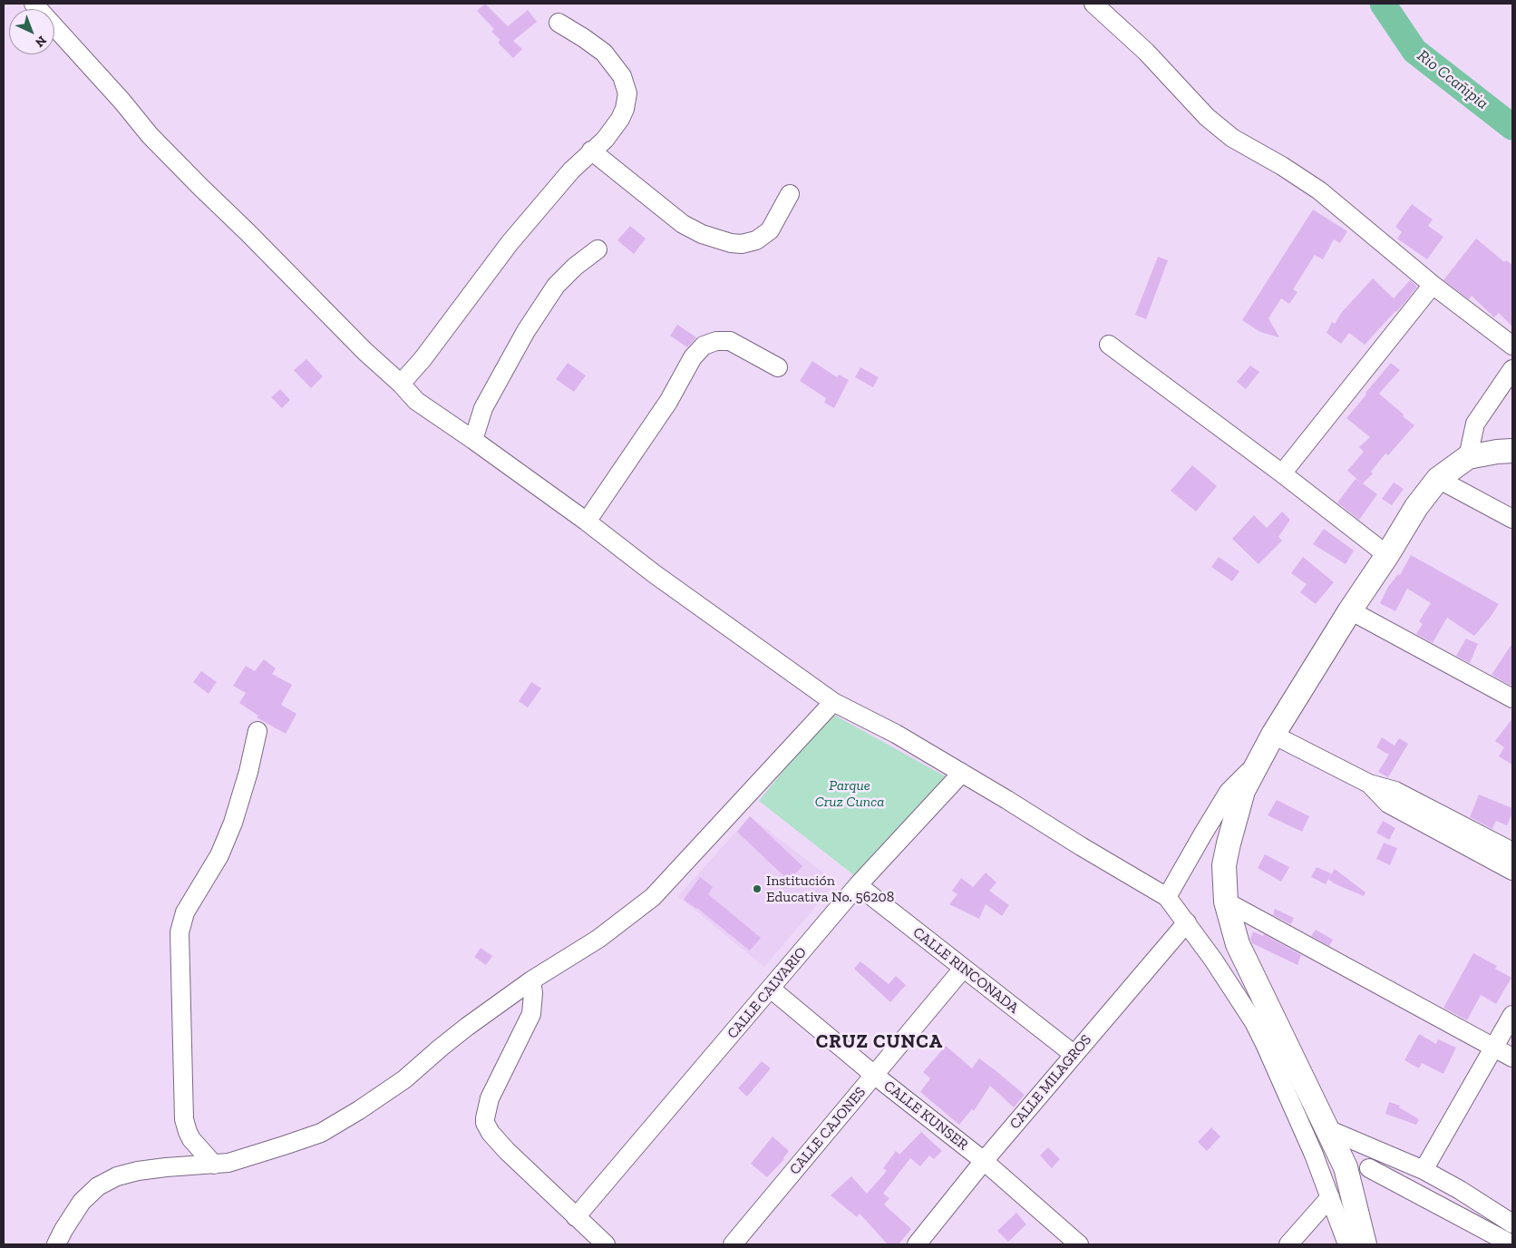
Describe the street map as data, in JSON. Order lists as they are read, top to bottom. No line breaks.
{"streets":{"street":["CALLE RINCONADA","CALLE CALVARIO","CALLE MILAGROS","CALLE KUNSER","CALLE CAJONES"]},"crossings":[["CALLE RINCONADA","CALLE CALVARIO"],["CALLE RINCONADA","CALLE MILAGROS"],["CALLE RINCONADA","CALLE CAJONES"],["CALLE CALVARIO","CALLE KUNSER"],["CALLE MILAGROS","CALLE KUNSER"],["CALLE KUNSER","CALLE CAJONES"]],"districts":["CRUZ CUNCA"],"water":["Rio Ccañipia"],"parks":["Parque Cruz Cunca"],"places":["Institución Educativa No. 56208"],"north":"bottom right"}
